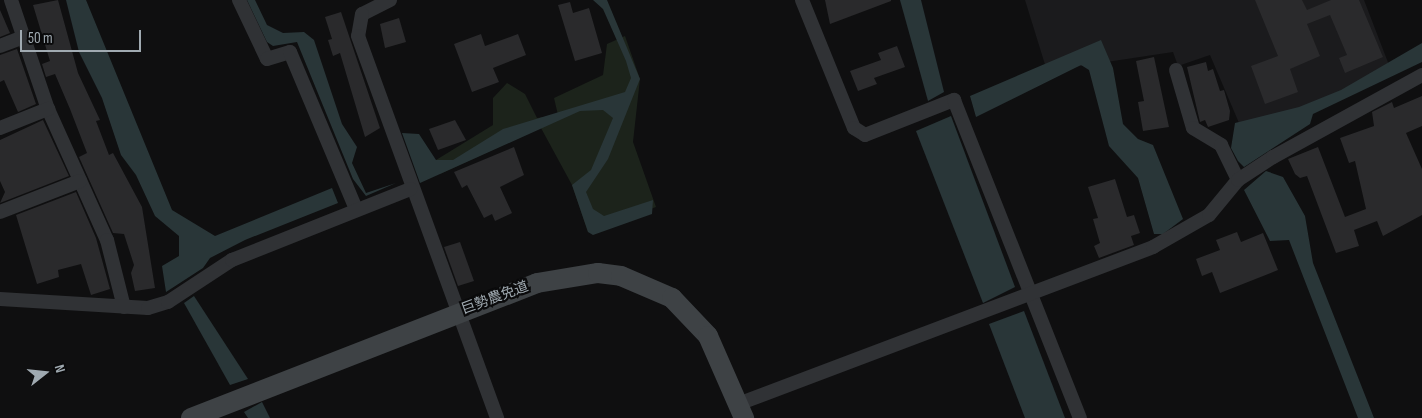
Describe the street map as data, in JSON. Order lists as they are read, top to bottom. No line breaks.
{"streets":{"street":["巨勢農免道"]},"scale_bar":"50 m","north":"right"}
